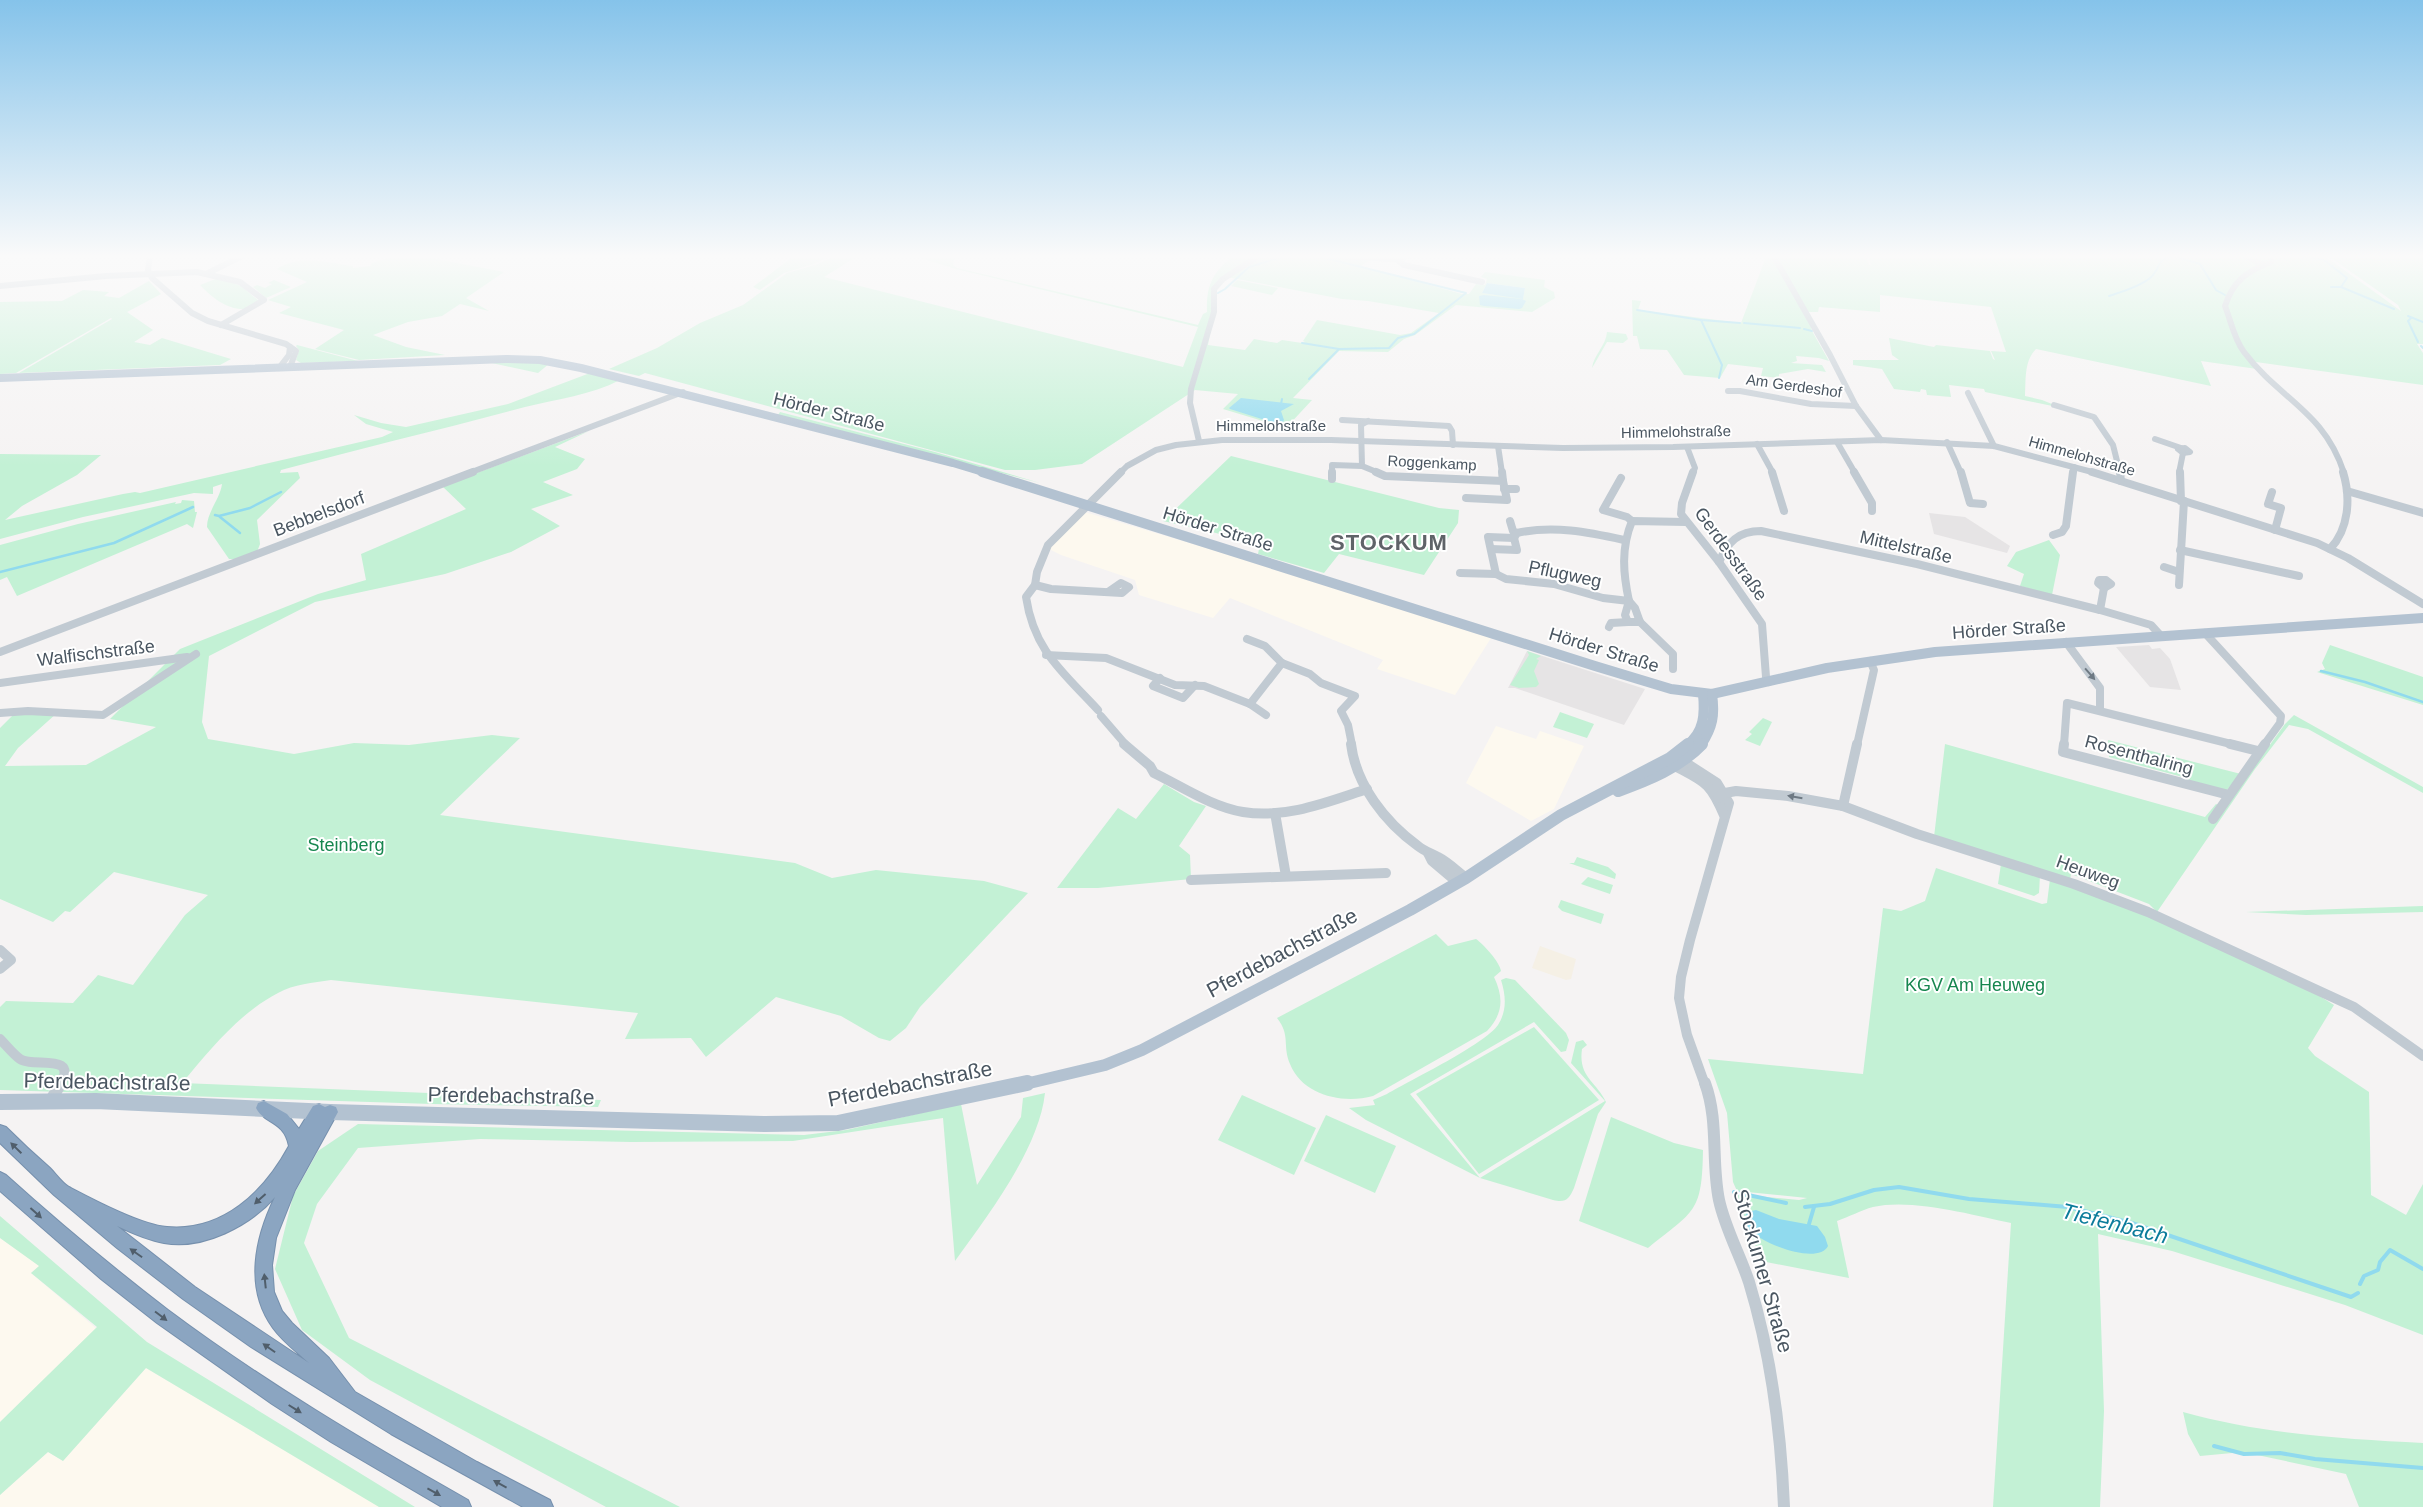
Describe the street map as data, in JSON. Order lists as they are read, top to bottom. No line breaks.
{"streets":{"main road":["Hörder Straße","Pferdebachstraße"],"street":["Am Gerdeshof","Himmelohstraße","Roggenkamp","Bebbelsdorf","Mittelstraße","Gerdesstraße","Pflugweg","Walfischstraße","Rosenthalring","Heuweg","Stockumer Straße"]},"crossings":[["Hörder Straße","Himmelohstraße"],["Hörder Straße","Bebbelsdorf"],["Hörder Straße","Mittelstraße"],["Hörder Straße","Gerdesstraße"],["Hörder Straße","Rosenthalring"],["Hörder Straße","Pferdebachstraße"],["Himmelohstraße","Roggenkamp"],["Himmelohstraße","Gerdesstraße"],["Mittelstraße","Gerdesstraße"],["Heuweg","Stockumer Straße"],["Pferdebachstraße","Stockumer Straße"]],"districts":["STOCKUM"],"water":["Tiefenbach"],"parks":["Steinberg","KGV Am Heuweg"]}
